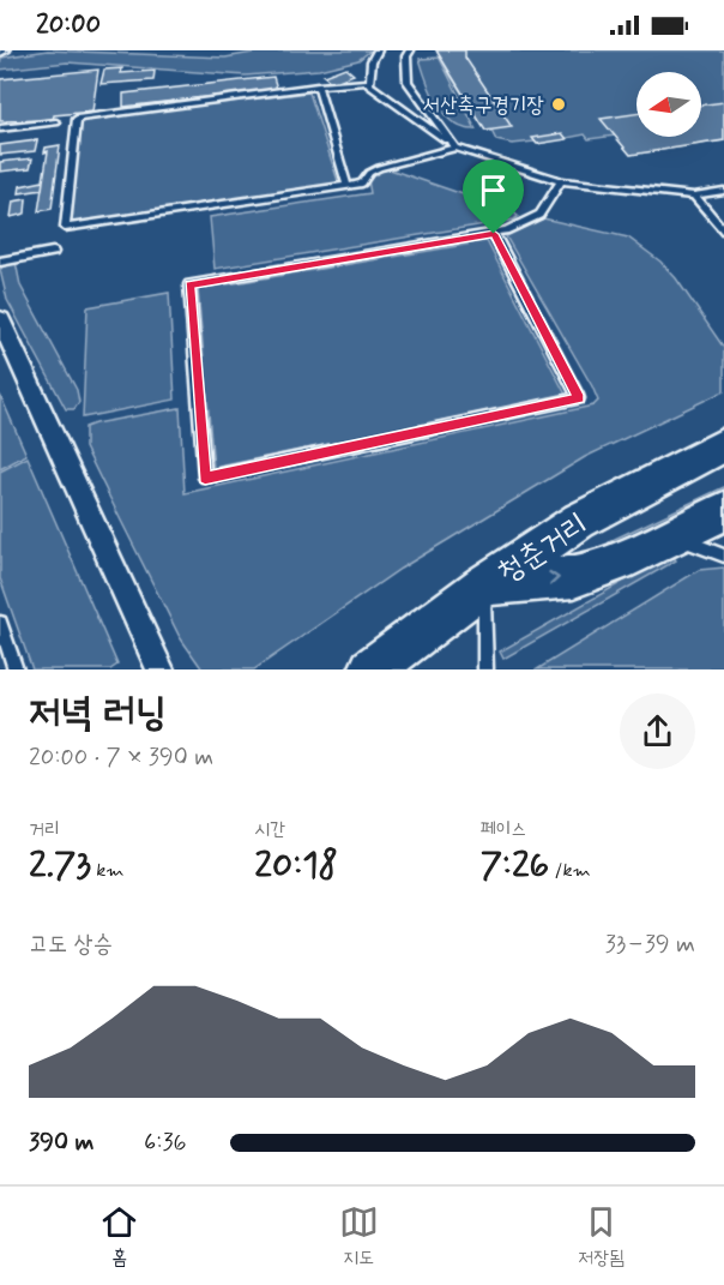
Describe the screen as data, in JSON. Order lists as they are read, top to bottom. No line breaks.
{"streets":{"main road":["청춘거리"]},"places":["서산축구경기장"],"north":"left","page":{"status":"20:00","heading":["저녁 러닝","20:00 · 7 × 390 m"],"stats":[["거리","2.73 km"],["시간","20:18"],["페이스","7:26 /km"]],"chart":["고도 상승","33–39 m"],"list":[{"name":"390 m","note":"6:36"}],"tabs":["홈","지도","저장됨"]}}
